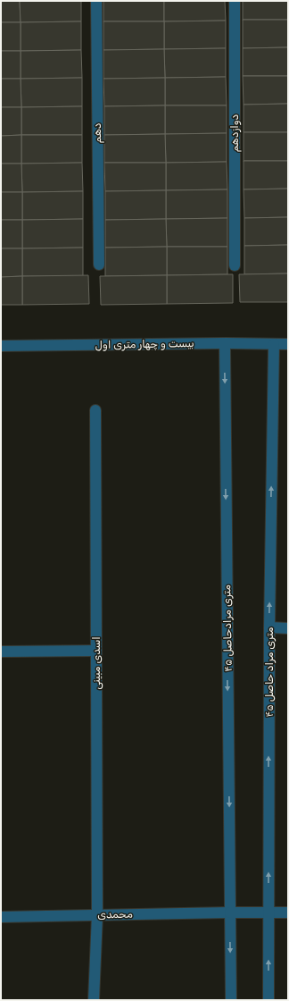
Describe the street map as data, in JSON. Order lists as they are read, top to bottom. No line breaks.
{"streets":{"street":["دهم","دوازدهم","بیست و چهار متری اول","۴۵ متری مرادحاصل","اسدی مبینی","۴۵ متری مراد حاصل","محمدی"]},"crossings":[["بیست و چهار متری اول","۴۵ متری مرادحاصل"],["بیست و چهار متری اول","۴۵ متری مراد حاصل"],["۴۵ متری مرادحاصل","محمدی"],["اسدی مبینی","محمدی"],["۴۵ متری مراد حاصل","محمدی"]],"one_way":["۴۵ متری مرادحاصل","۴۵ متری مراد حاصل"]}
